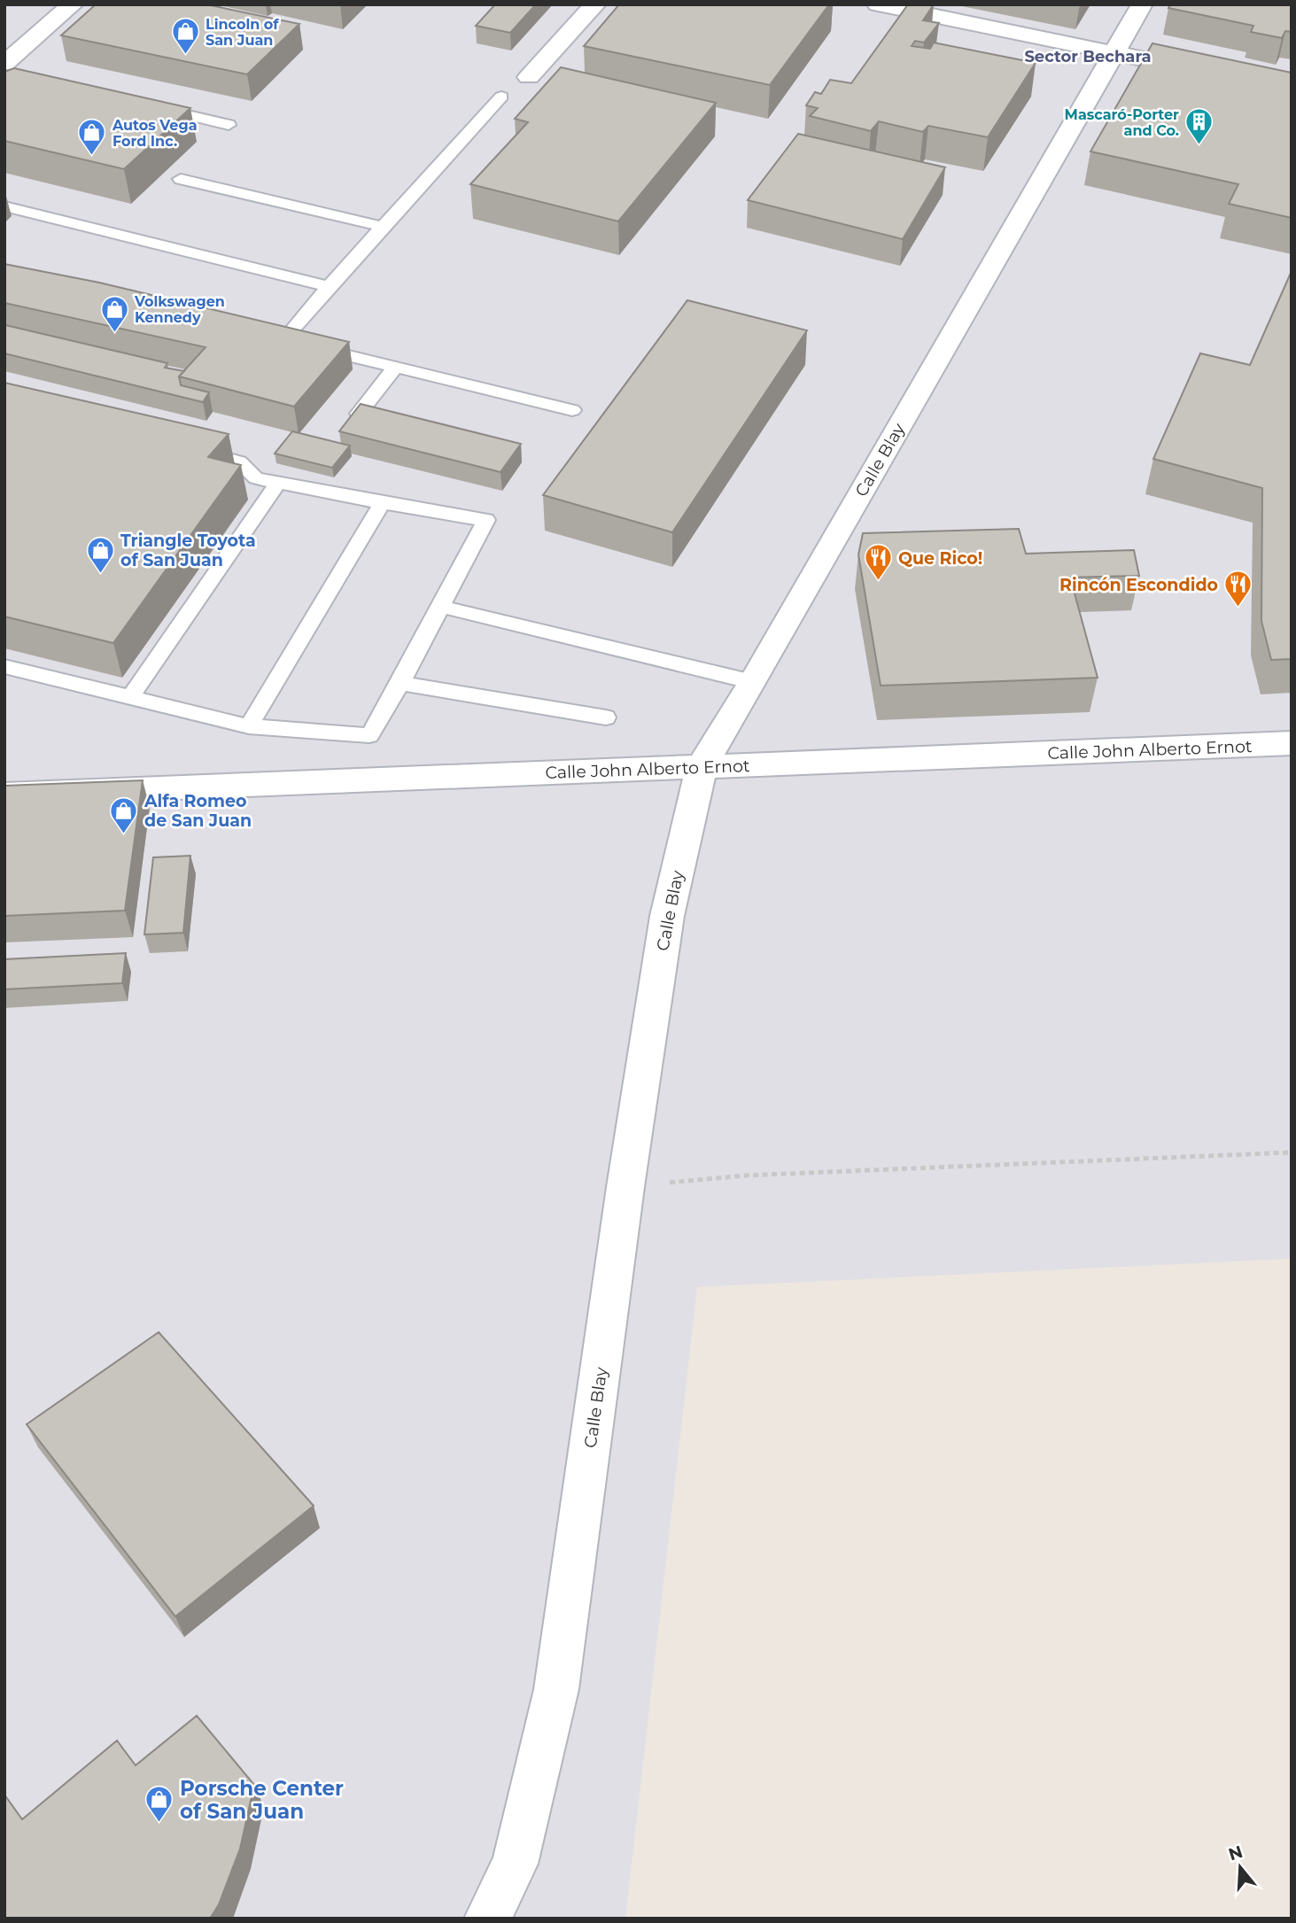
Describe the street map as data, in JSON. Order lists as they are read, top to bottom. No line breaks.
{"streets":{"street":["Calle Blay","Calle John Alberto Ernot"]},"crossings":[["Calle Blay","Calle John Alberto Ernot"]],"districts":["Sector Bechara"],"places":{"shop":["Lincoln of San Juan","Autos Vega Ford Inc.","Volkswagen Kennedy","Triangle Toyota of San Juan","Alfa Romeo de San Juan","Porsche Center of San Juan"],"building":["Mascaró-Porter and Co."],"restaurant":["Que Rico!","Rincón Escondido"]},"north":"top"}
